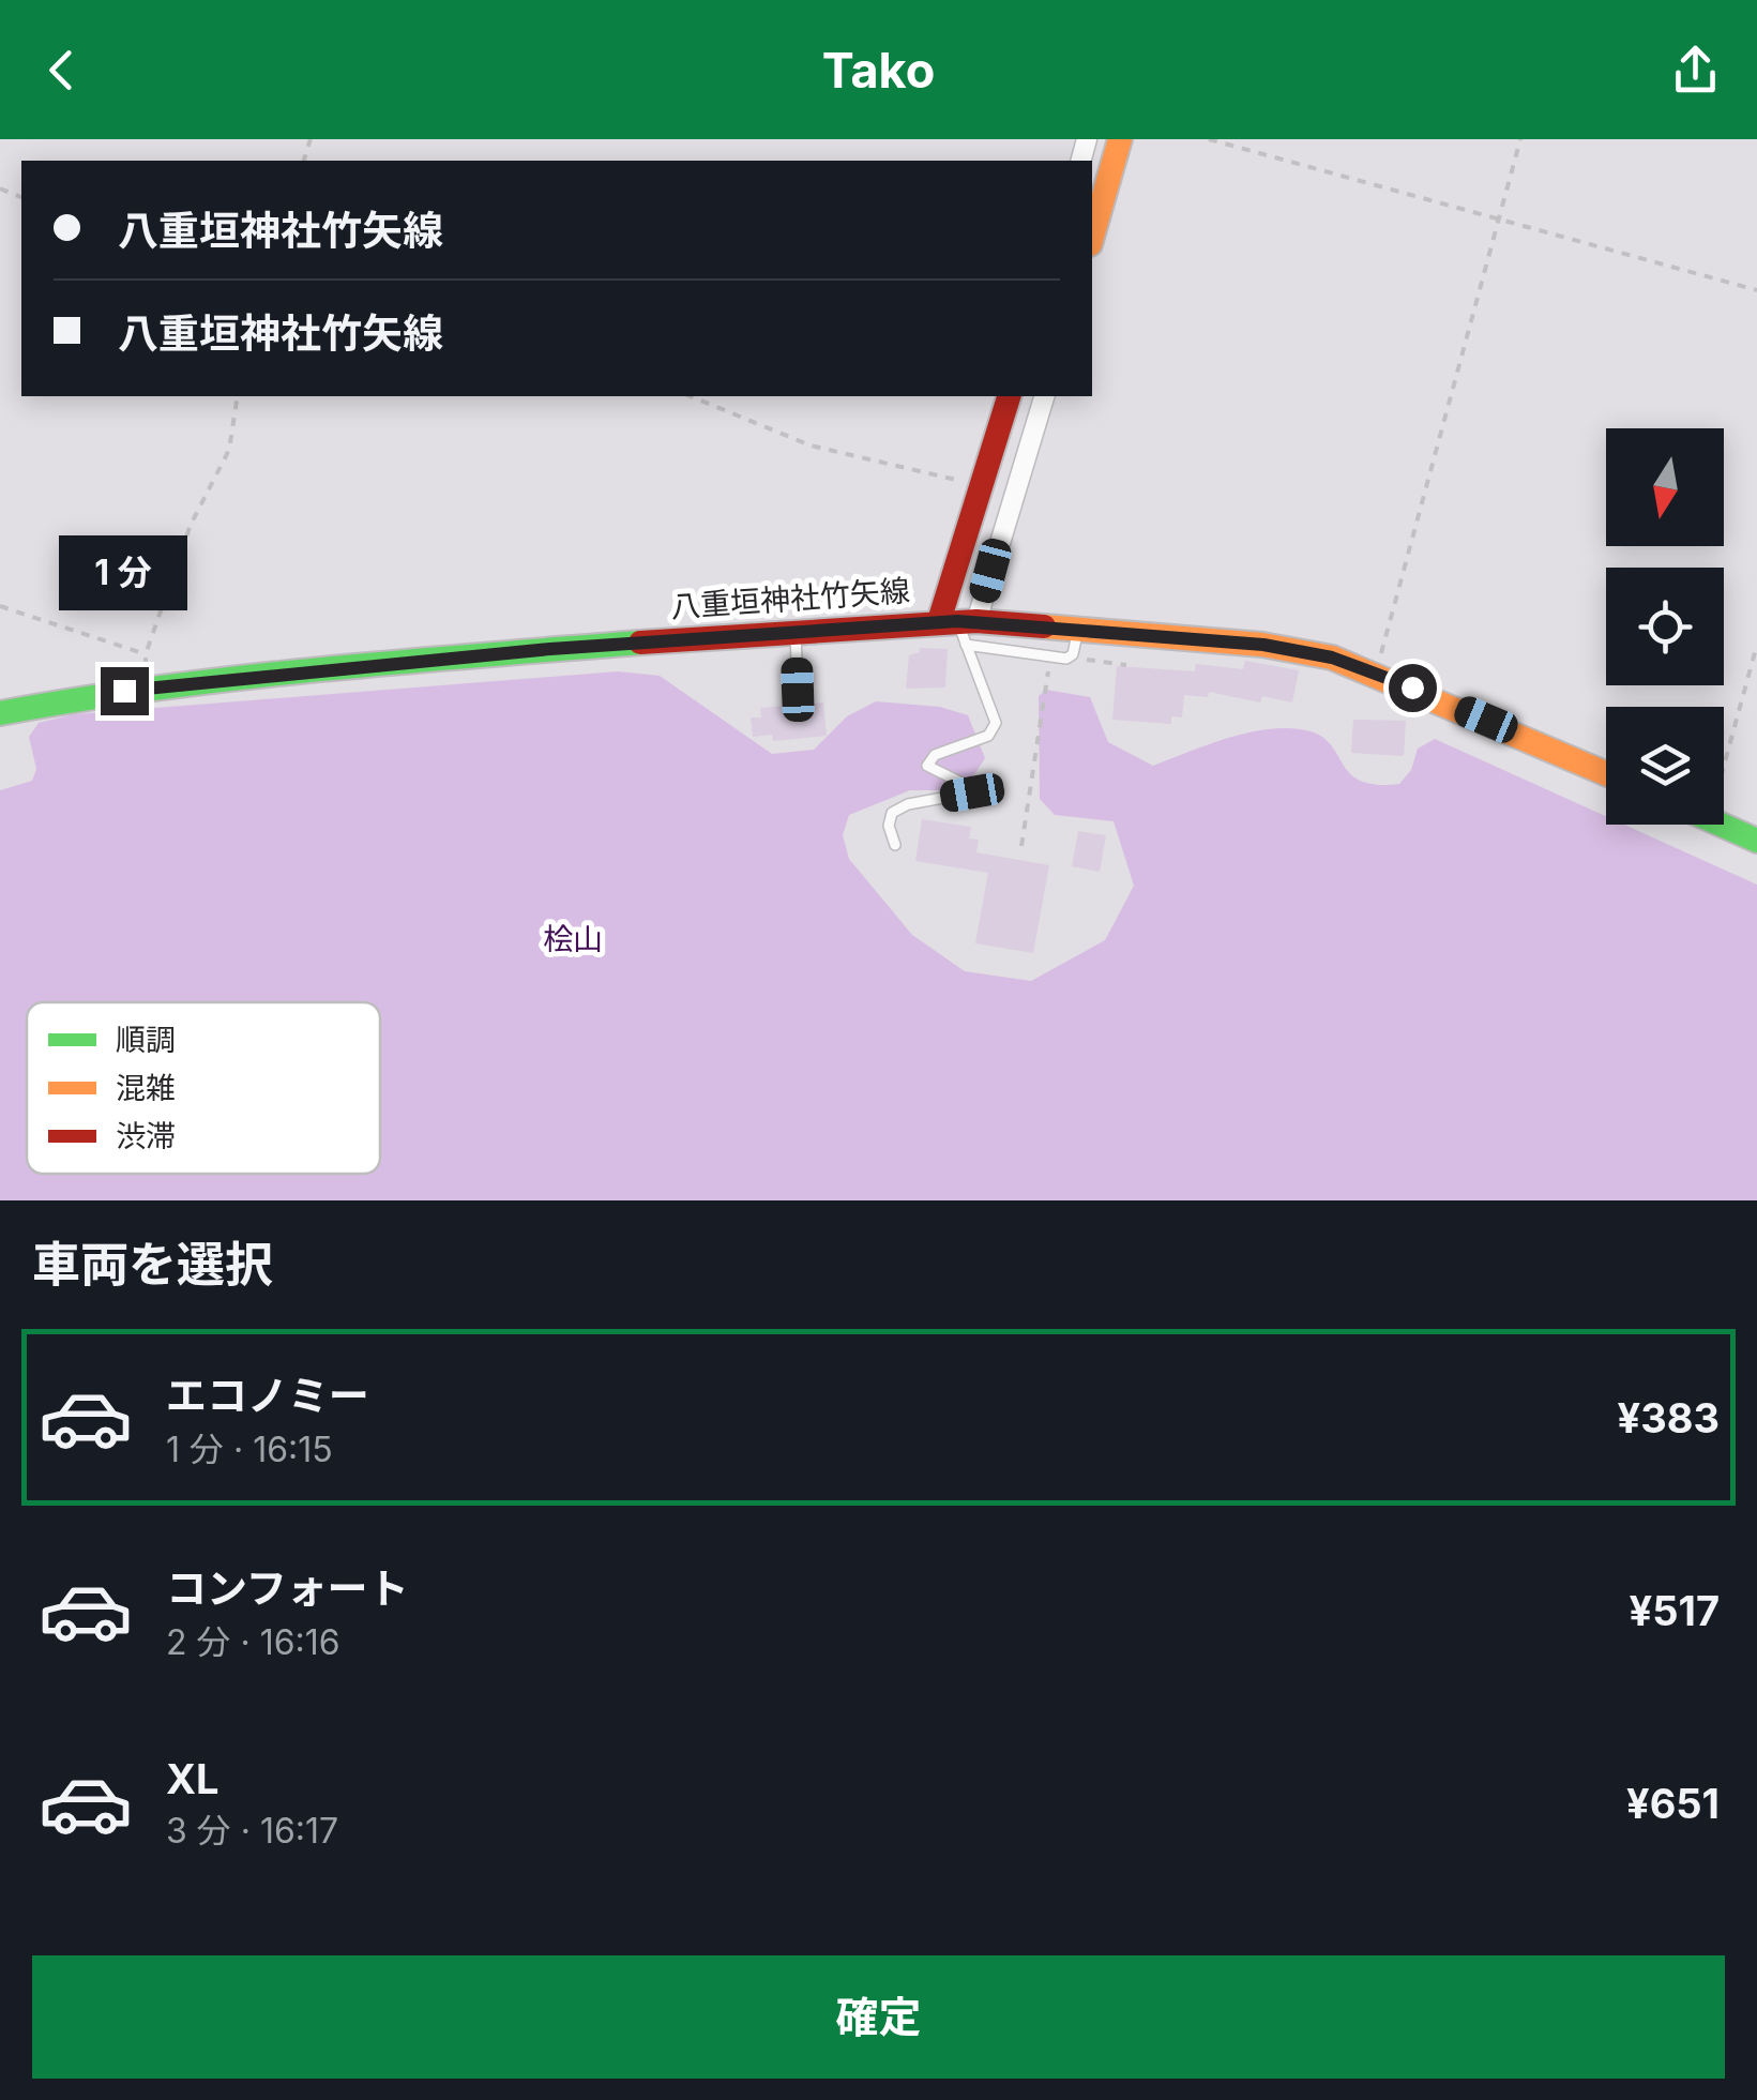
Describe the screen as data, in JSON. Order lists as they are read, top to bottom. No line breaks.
{"streets":{"main road":["八重垣神社竹矢線"]},"parks":["桧山"],"legend":["順調","混雑","渋滞"],"north":"bottom","page":{"header":"Tako","banner":["八重垣神社竹矢線","八重垣神社竹矢線"],"bubble":"1 分","heading":"車両を選択","list":[{"name":"エコノミー","note":"1 分 · 16:15","value":"¥383"},{"name":"コンフォート","note":"2 分 · 16:16","value":"¥517"},{"name":"XL","note":"3 分 · 16:17","value":"¥651"}],"buttons":"確定"}}
